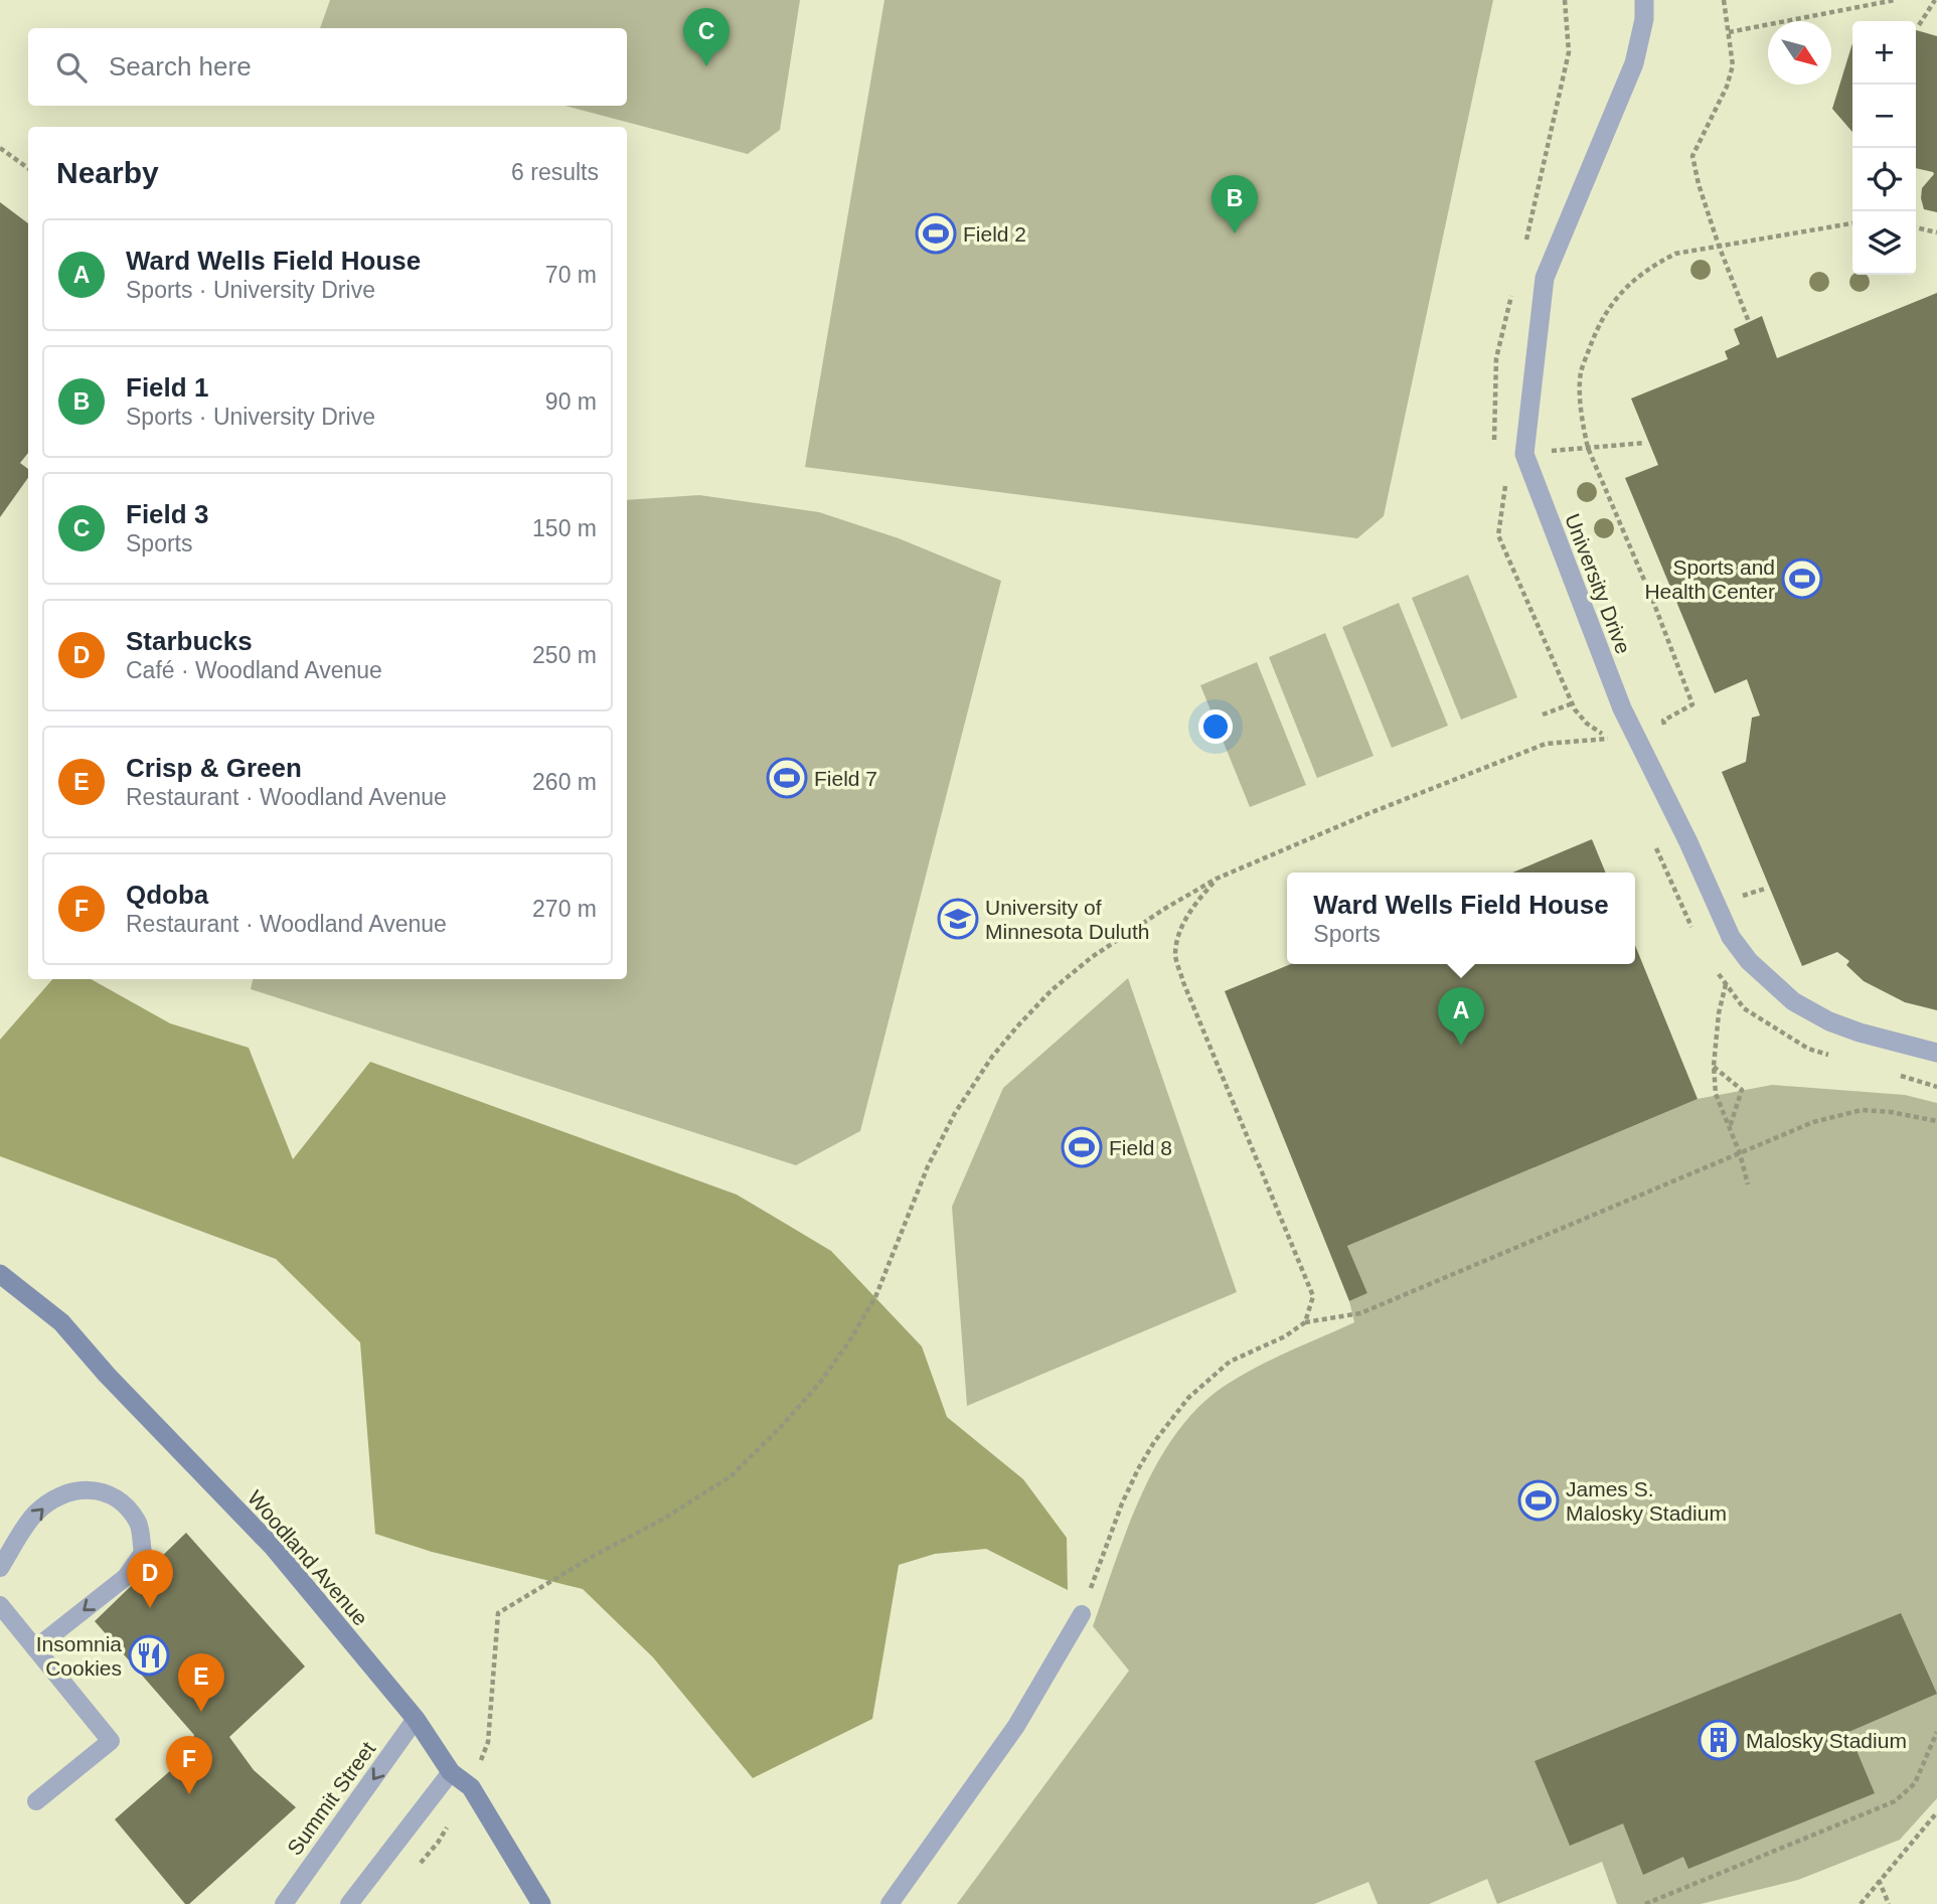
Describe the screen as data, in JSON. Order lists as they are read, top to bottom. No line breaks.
{"streets":{"main road":["Woodland Avenue"],"street":["University Drive"],"lane":["Summit Street"]},"crossings":[["Woodland Avenue","Summit Street"]],"places":{"sports":["Field 2","Sports and Health Center","Field 7","Field 8","James S. Malosky Stadium"],"school or university":["University of Minnesota Duluth"],"restaurant":["Insomnia Cookies"],"building":["Malosky Stadium"]},"north":"bottom right","page":{"pins":["C","B","A","D","E","F"],"map_buttons":["+","−"],"search":"Search here","heading":["Nearby","6 results"],"list":[{"mark":"A","name":"Ward Wells Field House","note":"Sports · University Drive","value":"70 m"},{"mark":"B","name":"Field 1","note":"Sports · University Drive","value":"90 m"},{"mark":"C","name":"Field 3","note":"Sports","value":"150 m"},{"mark":"D","name":"Starbucks","note":"Café · Woodland Avenue","value":"250 m"},{"mark":"E","name":"Crisp & Green","note":"Restaurant · Woodland Avenue","value":"260 m"},{"mark":"F","name":"Qdoba","note":"Restaurant · Woodland Avenue","value":"270 m"}],"popup":["Ward Wells Field House","Sports"]}}
